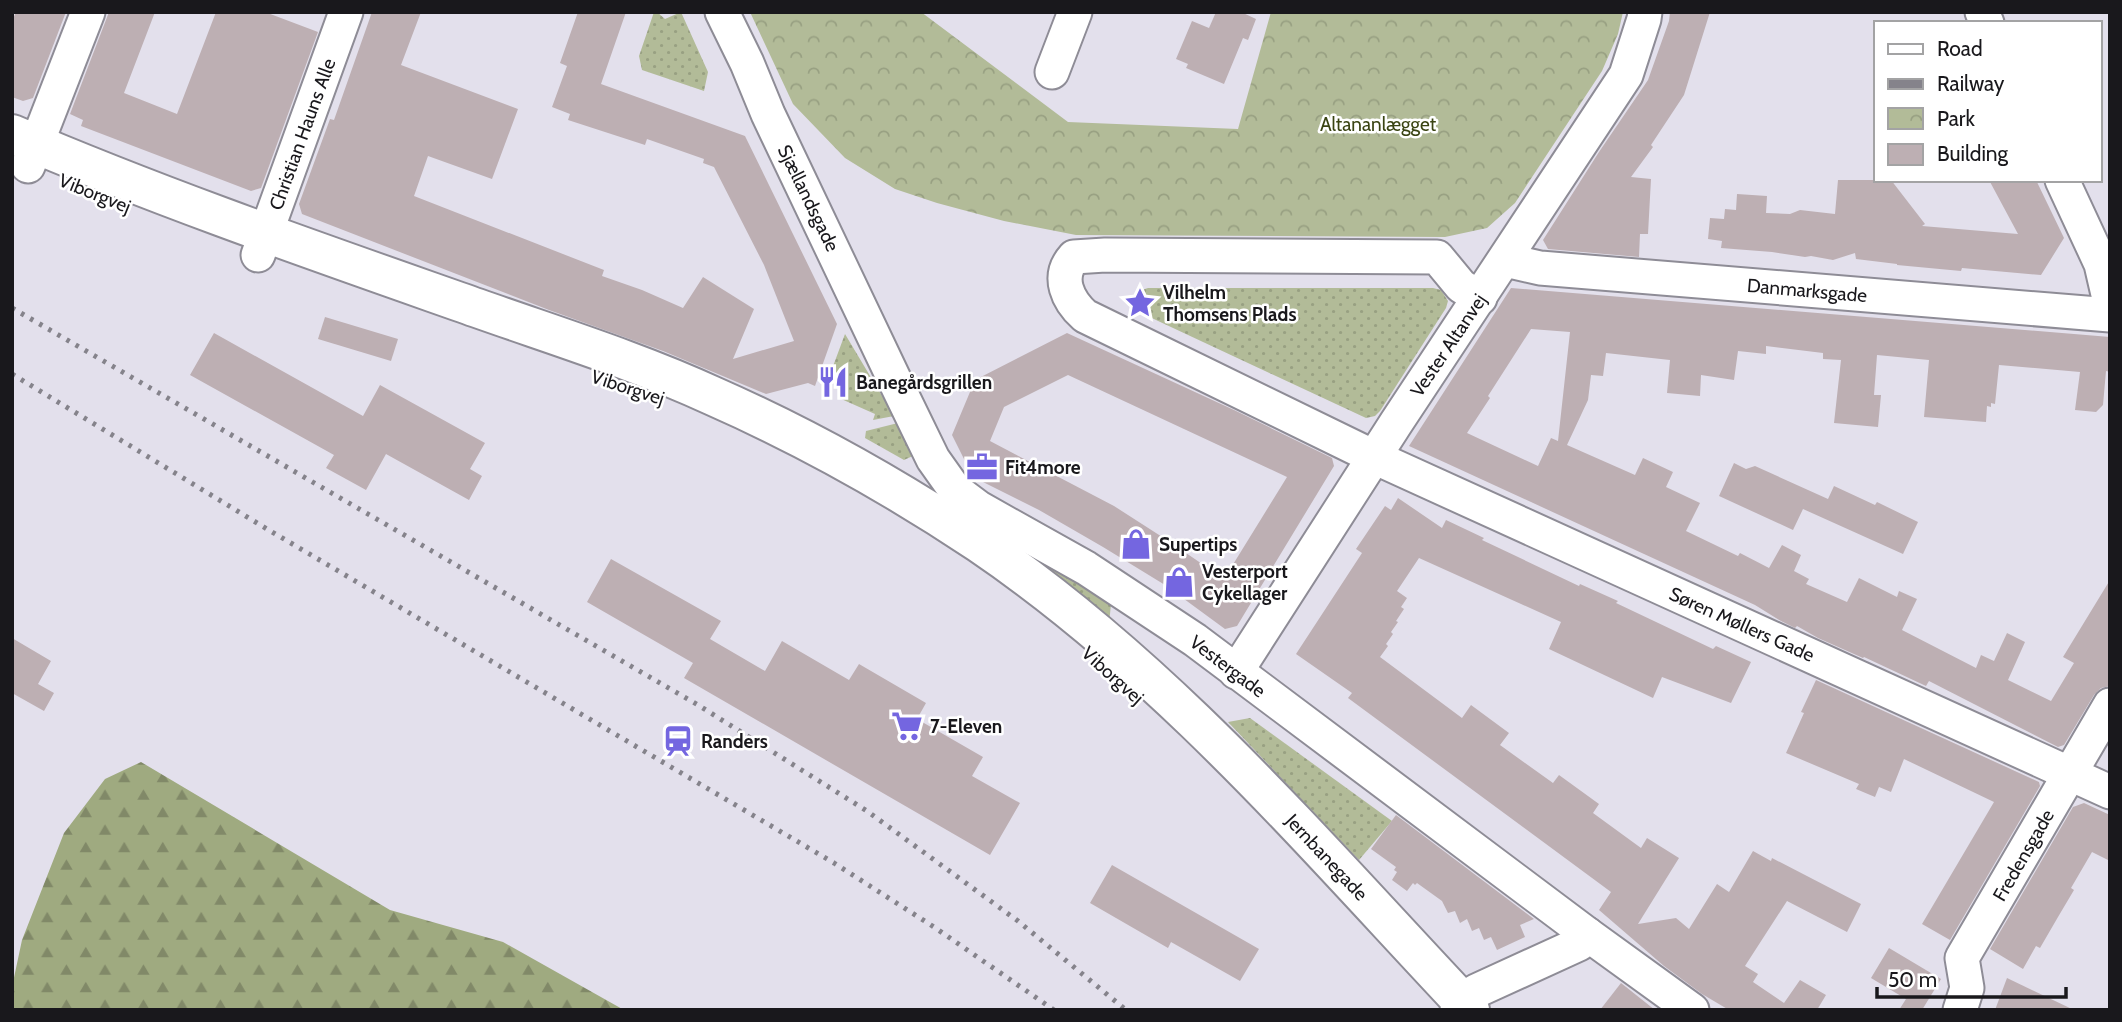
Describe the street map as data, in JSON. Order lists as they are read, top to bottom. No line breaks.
{"streets":{"main road":["Viborgvej","Jernbanegade"],"street":["Christian Hauns Alle","Sjællandsgade","Danmarksgade","Vester Altanvej","Søren Møllers Gade","Vestergade","Fredensgade"]},"crossings":[["Christian Hauns Alle","Viborgvej"],["Viborgvej","Jernbanegade"],["Sjællandsgade","Vestergade"],["Danmarksgade","Vester Altanvej"],["Vester Altanvej","Søren Møllers Gade"],["Vester Altanvej","Vestergade"],["Søren Møllers Gade","Fredensgade"]],"parks":["Altananlægget"],"places":{"place":["Vilhelm Thomsens Plads"],"restaurant":["Banegårdsgrillen"],"office":["Fit4more"],"shop":["Supertips","Vesterport Cykellager"],"supermarket":["7-Eleven"],"station":["Randers"]},"legend":["Road","Railway","Park","Building"],"scale_bar":"50 m"}
